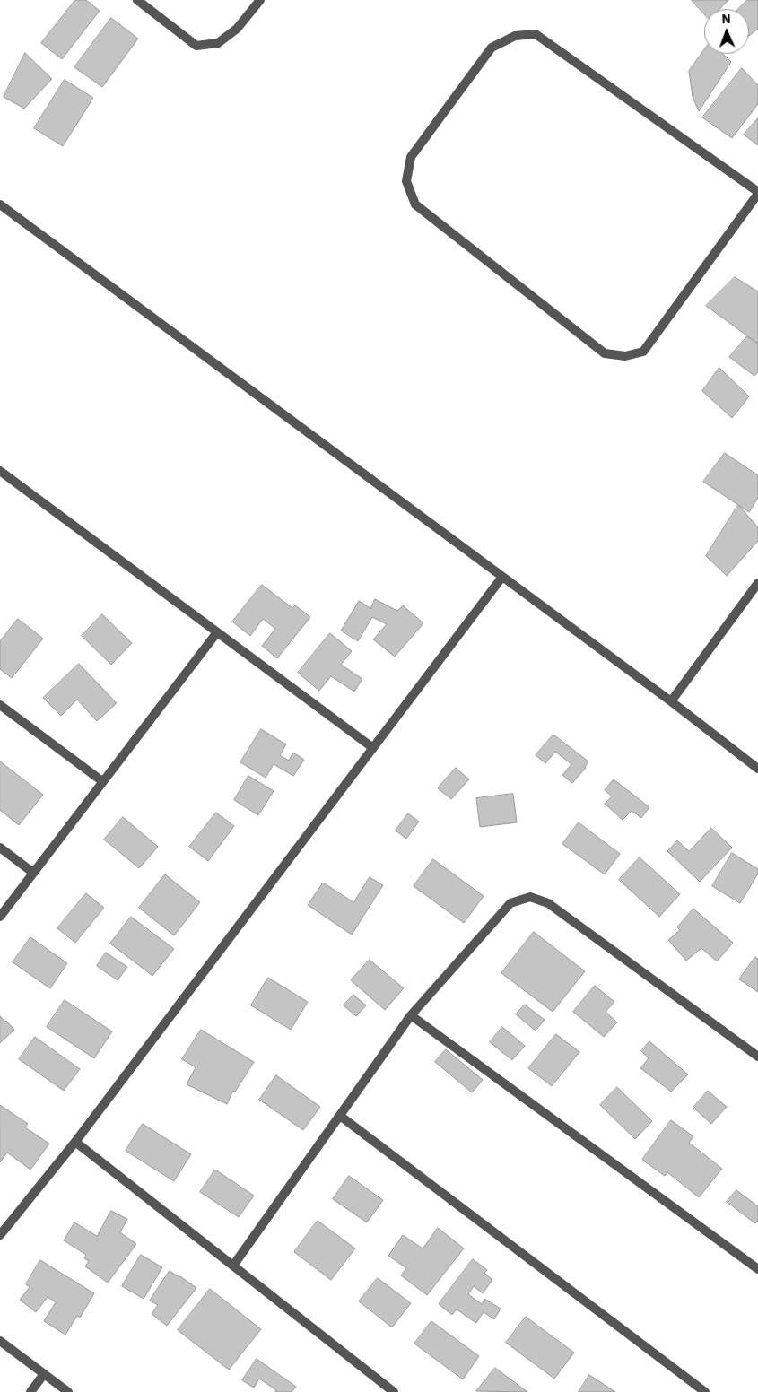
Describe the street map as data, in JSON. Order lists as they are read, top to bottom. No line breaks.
{"north":"top"}
